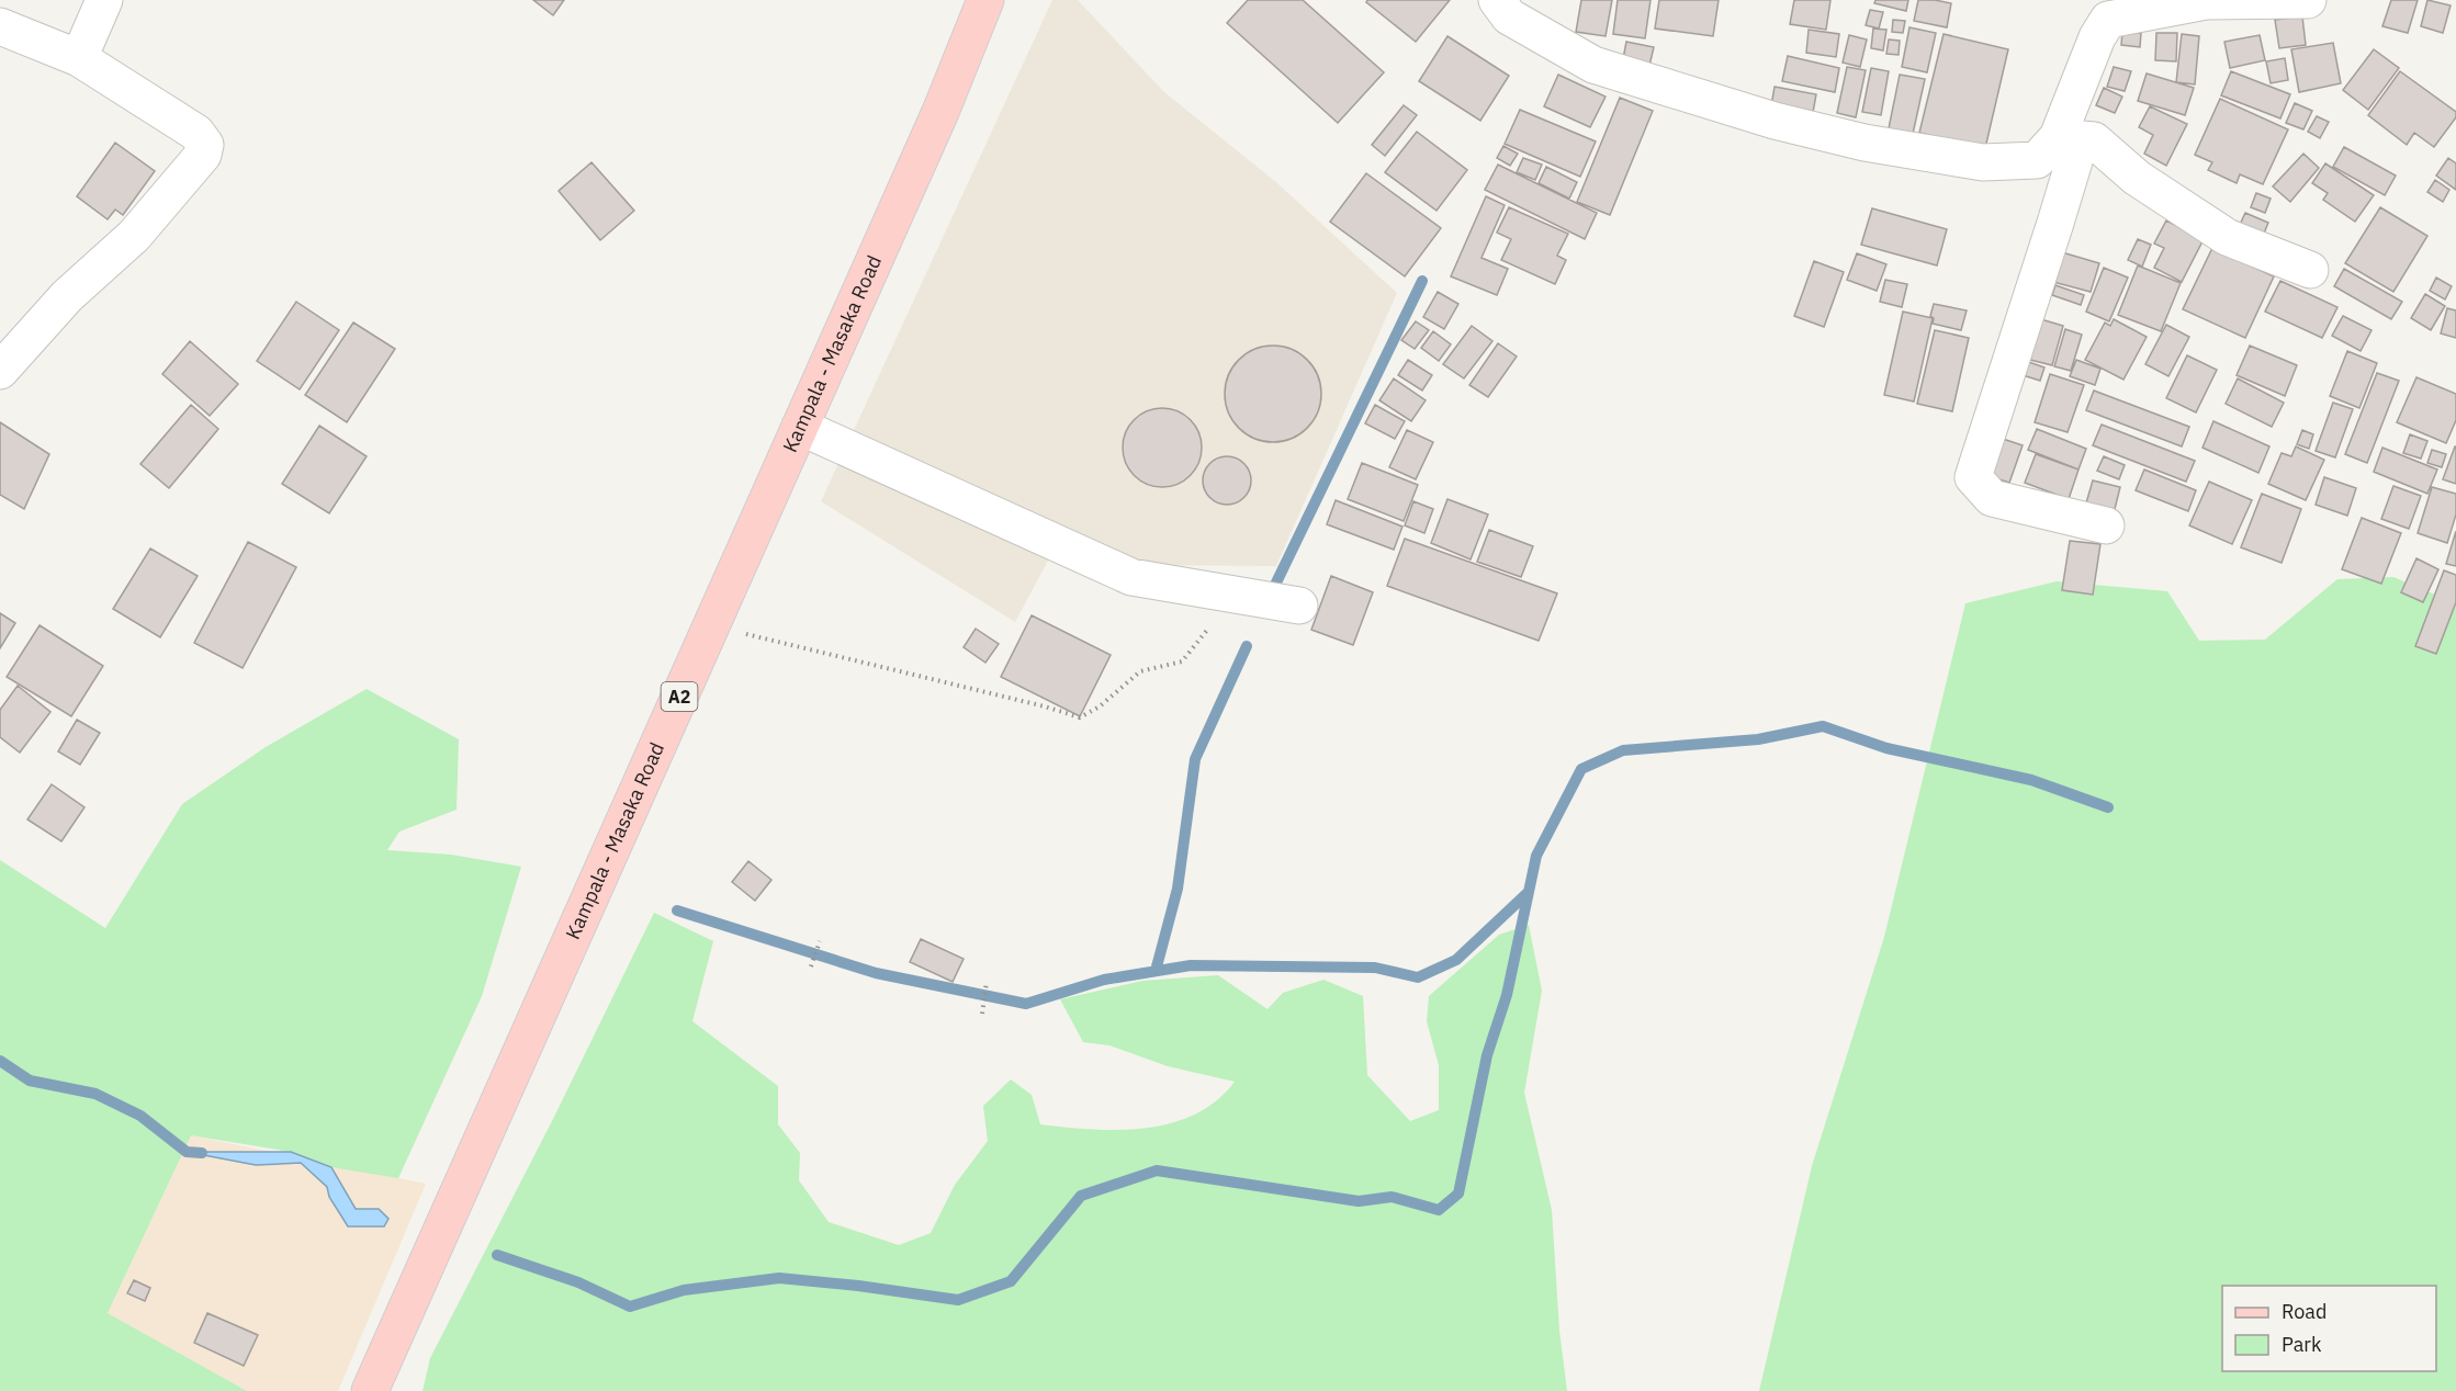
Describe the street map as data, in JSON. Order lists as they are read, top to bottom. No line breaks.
{"streets":{"main road":["Kampala - Masaka Road","A2"]},"legend":["Road","Park"]}
